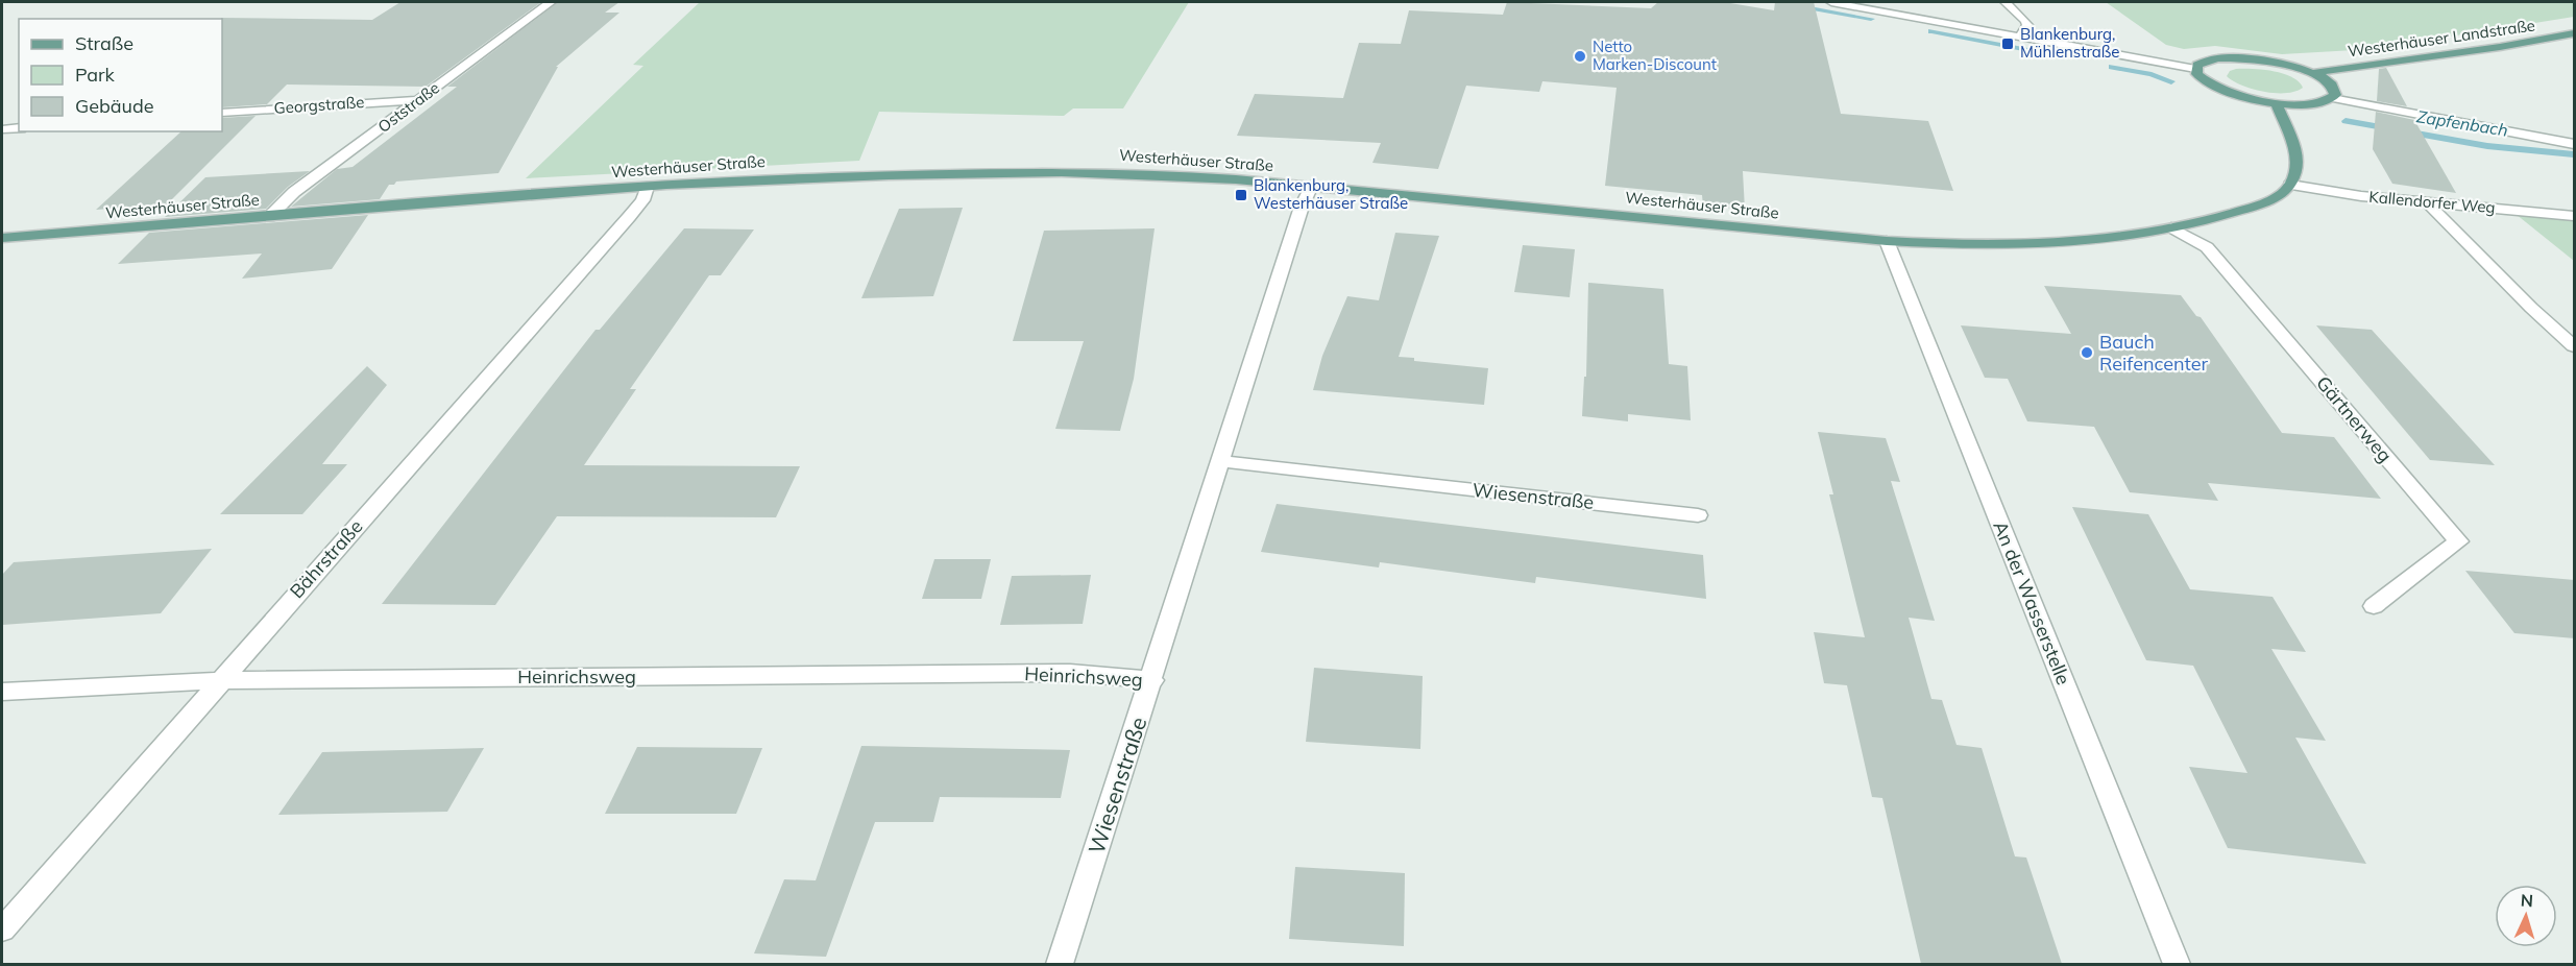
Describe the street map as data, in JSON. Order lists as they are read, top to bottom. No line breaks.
{"streets":{"main road":["Westerhäuser Landstraße","Westerhäuser Straße"],"street":["Georgstraße","Oststraße","Kallendorfer Weg","Gärtnerweg","Wiesenstraße","Bährstraße","An der Wasserstelle","Heinrichsweg"]},"crossings":[["Georgstraße","Oststraße"],["Oststraße","Westerhäuser Straße"],["Westerhäuser Straße","Kallendorfer Weg"],["Westerhäuser Straße","Gärtnerweg"],["Westerhäuser Straße","Wiesenstraße"],["Westerhäuser Straße","Bährstraße"],["Westerhäuser Straße","An der Wasserstelle"],["Wiesenstraße","Heinrichsweg"],["Bährstraße","Heinrichsweg"]],"water":["Zapfenbach"],"places":{"transit":["Blankenburg, Mühlenstraße","Blankenburg, Westerhäuser Straße"],"other":["Netto Marken-Discount","Bauch Reifencenter"]},"legend":["Straße","Park","Gebäude"],"north":"top"}
